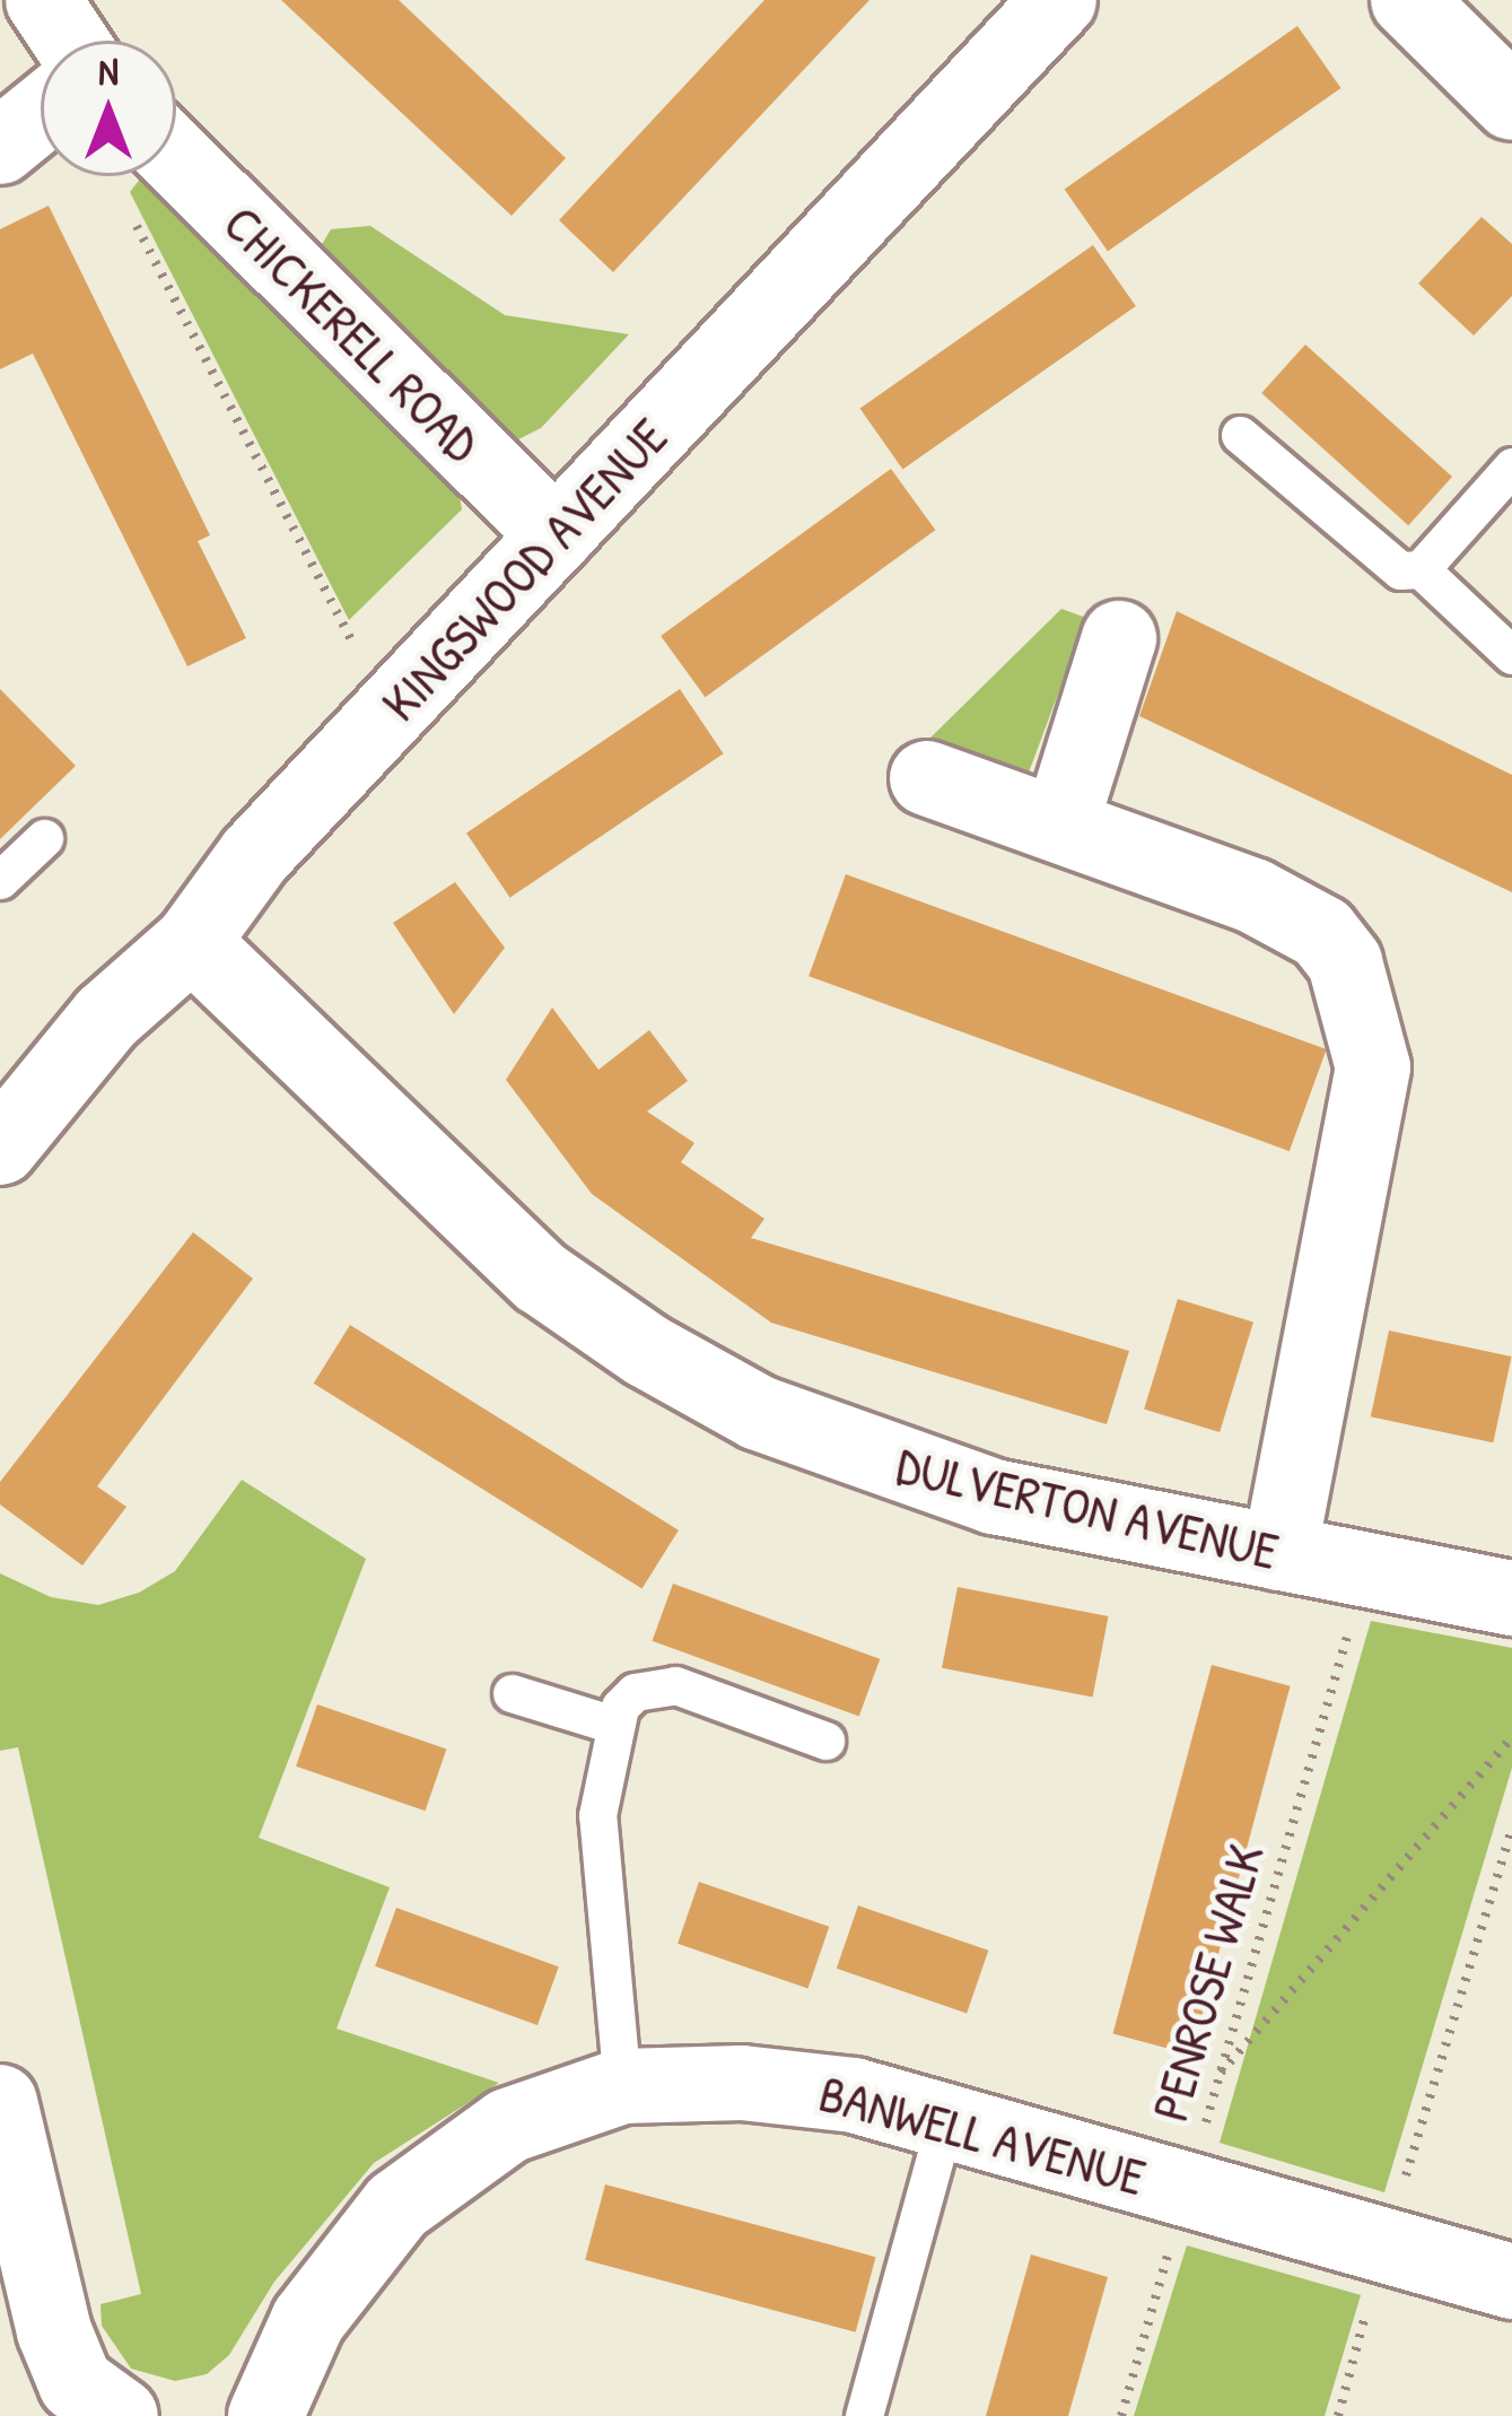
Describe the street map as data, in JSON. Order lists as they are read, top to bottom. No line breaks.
{"streets":{"street":["CHICKERELL ROAD","KINGSWOOD AVENUE","DULVERTON AVENUE","BANWELL AVENUE"],"path":["PENROSE WALK"]},"crossings":[["CHICKERELL ROAD","KINGSWOOD AVENUE"],["KINGSWOOD AVENUE","DULVERTON AVENUE"],["DULVERTON AVENUE","PENROSE WALK"],["PENROSE WALK","BANWELL AVENUE"]],"north":"top"}
